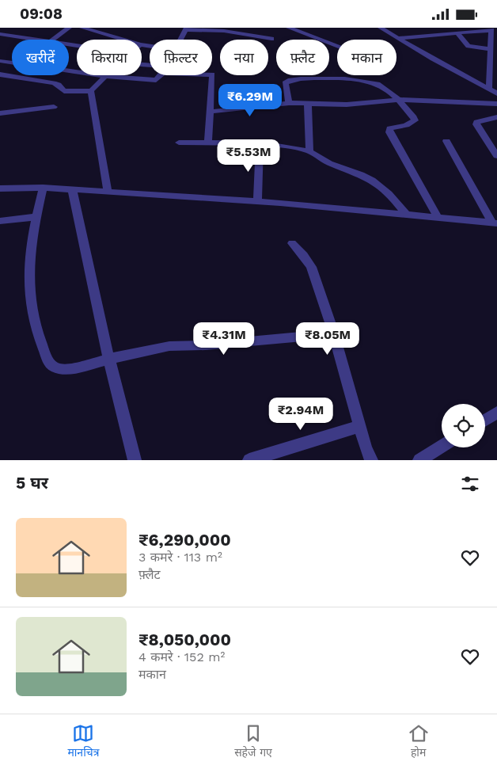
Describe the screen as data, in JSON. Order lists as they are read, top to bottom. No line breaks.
{"page":{"status":"09:08","chip":["खरीदें","किराया","फ़िल्टर","नया","फ़्लैट","मकान"],"price":["₹6.29M","₹5.53M","₹4.31M","₹8.05M","₹2.94M"],"heading":"5 घर","list":[{"name":"₹6,290,000","note":"3 कमरे · 113 m² · फ़्लैट"},{"name":"₹8,050,000","note":"4 कमरे · 152 m² · मकान"}],"tabs":["मानचित्र","सहेजे गए","होम"]}}
